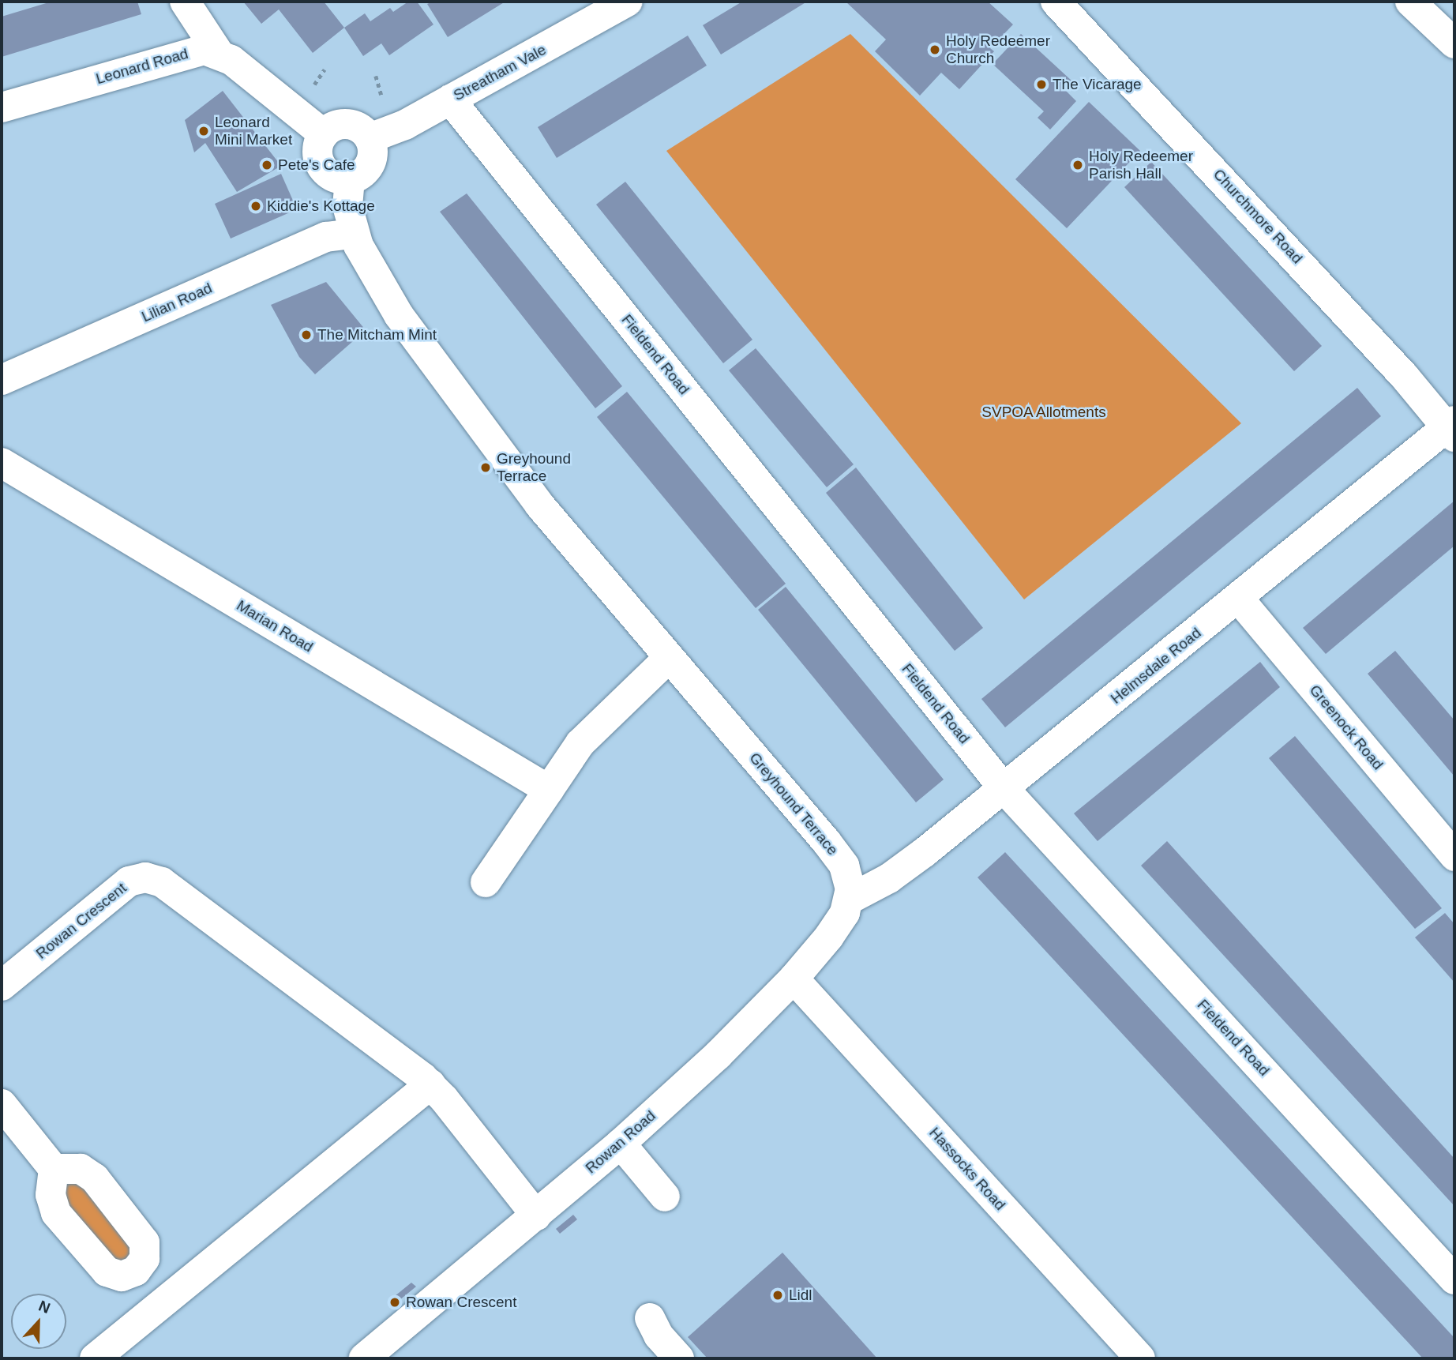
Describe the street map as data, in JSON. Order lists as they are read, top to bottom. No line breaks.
{"streets":{"street":["Leonard Road","Streatham Vale","Churchmore Road","Lilian Road","Fieldend Road","Marian Road","Helmsdale Road","Greenock Road","Greyhound Terrace","Rowan Crescent","Rowan Road","Hassocks Road"]},"crossings":[["Streatham Vale","Fieldend Road"],["Streatham Vale","Greyhound Terrace"],["Churchmore Road","Helmsdale Road"],["Lilian Road","Greyhound Terrace"],["Fieldend Road","Helmsdale Road"],["Helmsdale Road","Greenock Road"],["Helmsdale Road","Greyhound Terrace"],["Helmsdale Road","Rowan Road"],["Greyhound Terrace","Rowan Road"],["Rowan Crescent","Rowan Road"],["Rowan Road","Hassocks Road"]],"parks":["SVPOA Allotments"],"places":["Holy Redeemer Church","The Vicarage","Leonard Mini Market","Pete's Cafe","Holy Redeemer Parish Hall","Kiddie's Kottage","The Mitcham Mint","Greyhound Terrace","Lidl","Rowan Crescent"],"north":"top"}
